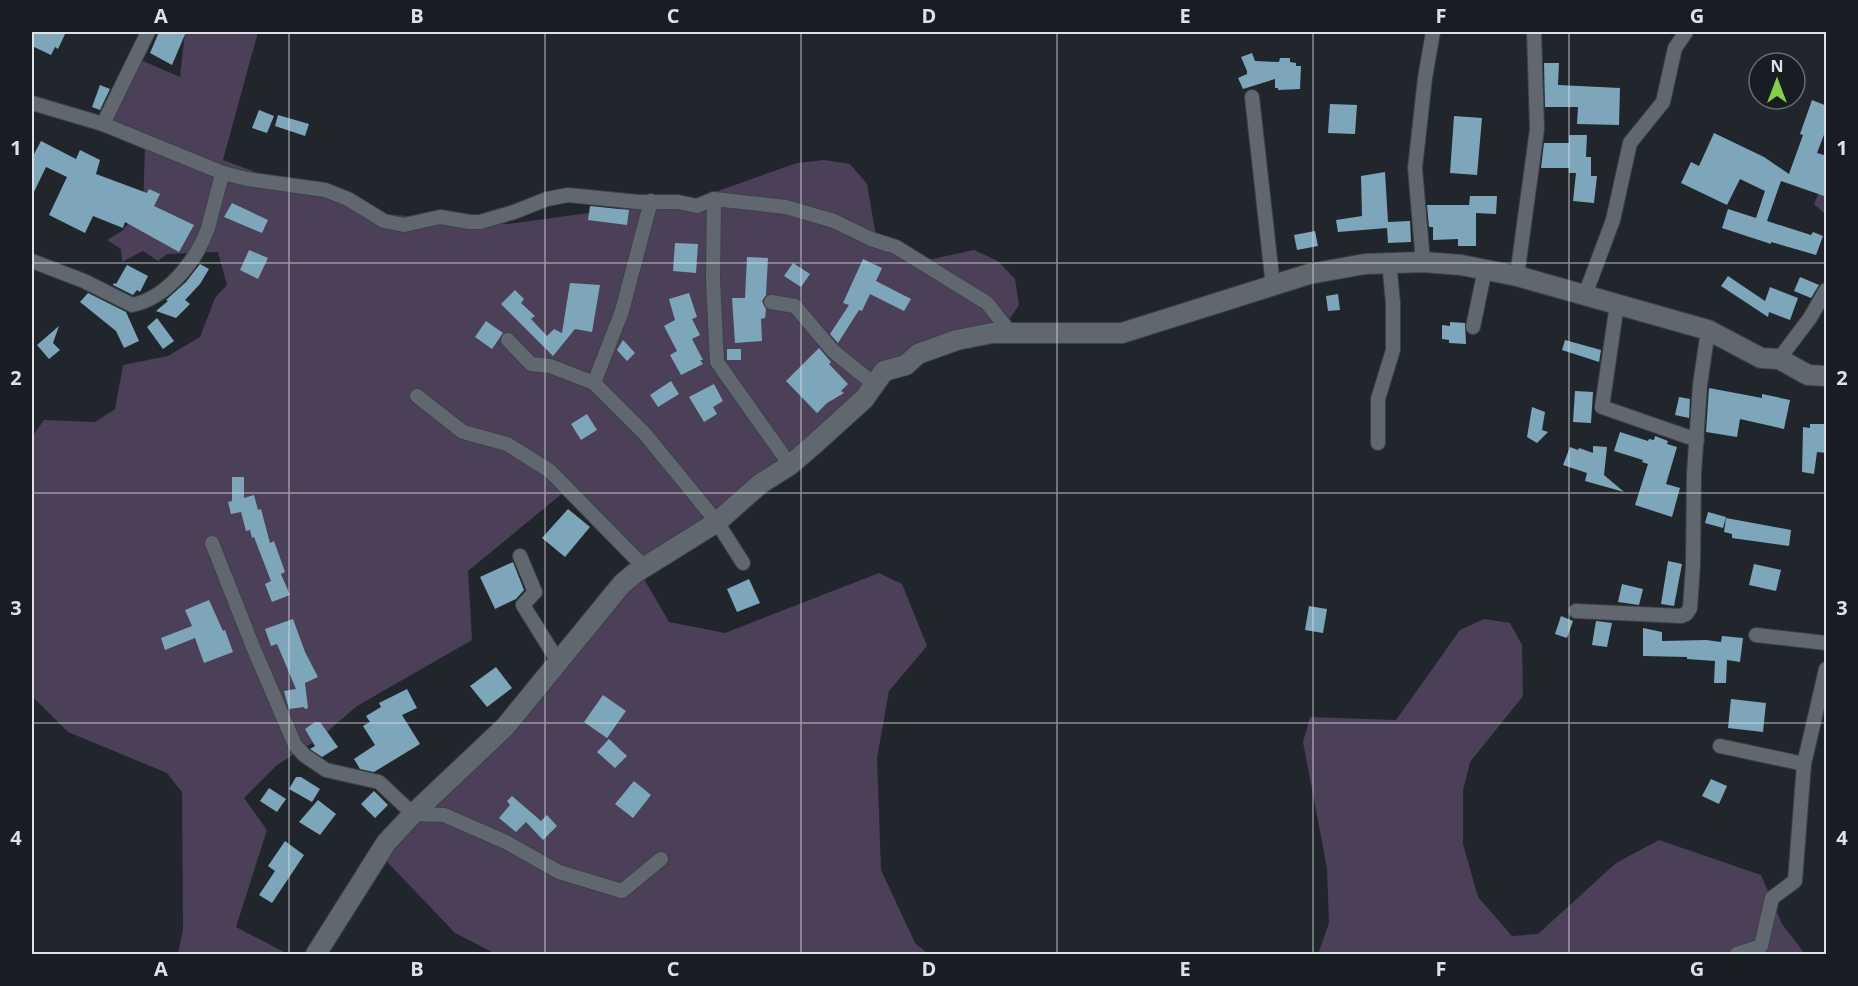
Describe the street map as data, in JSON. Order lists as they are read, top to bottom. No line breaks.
{"north":"top","grid":{"columns":["A","B","C","D","E","F","G"],"rows":["1","2","3","4"]}}
